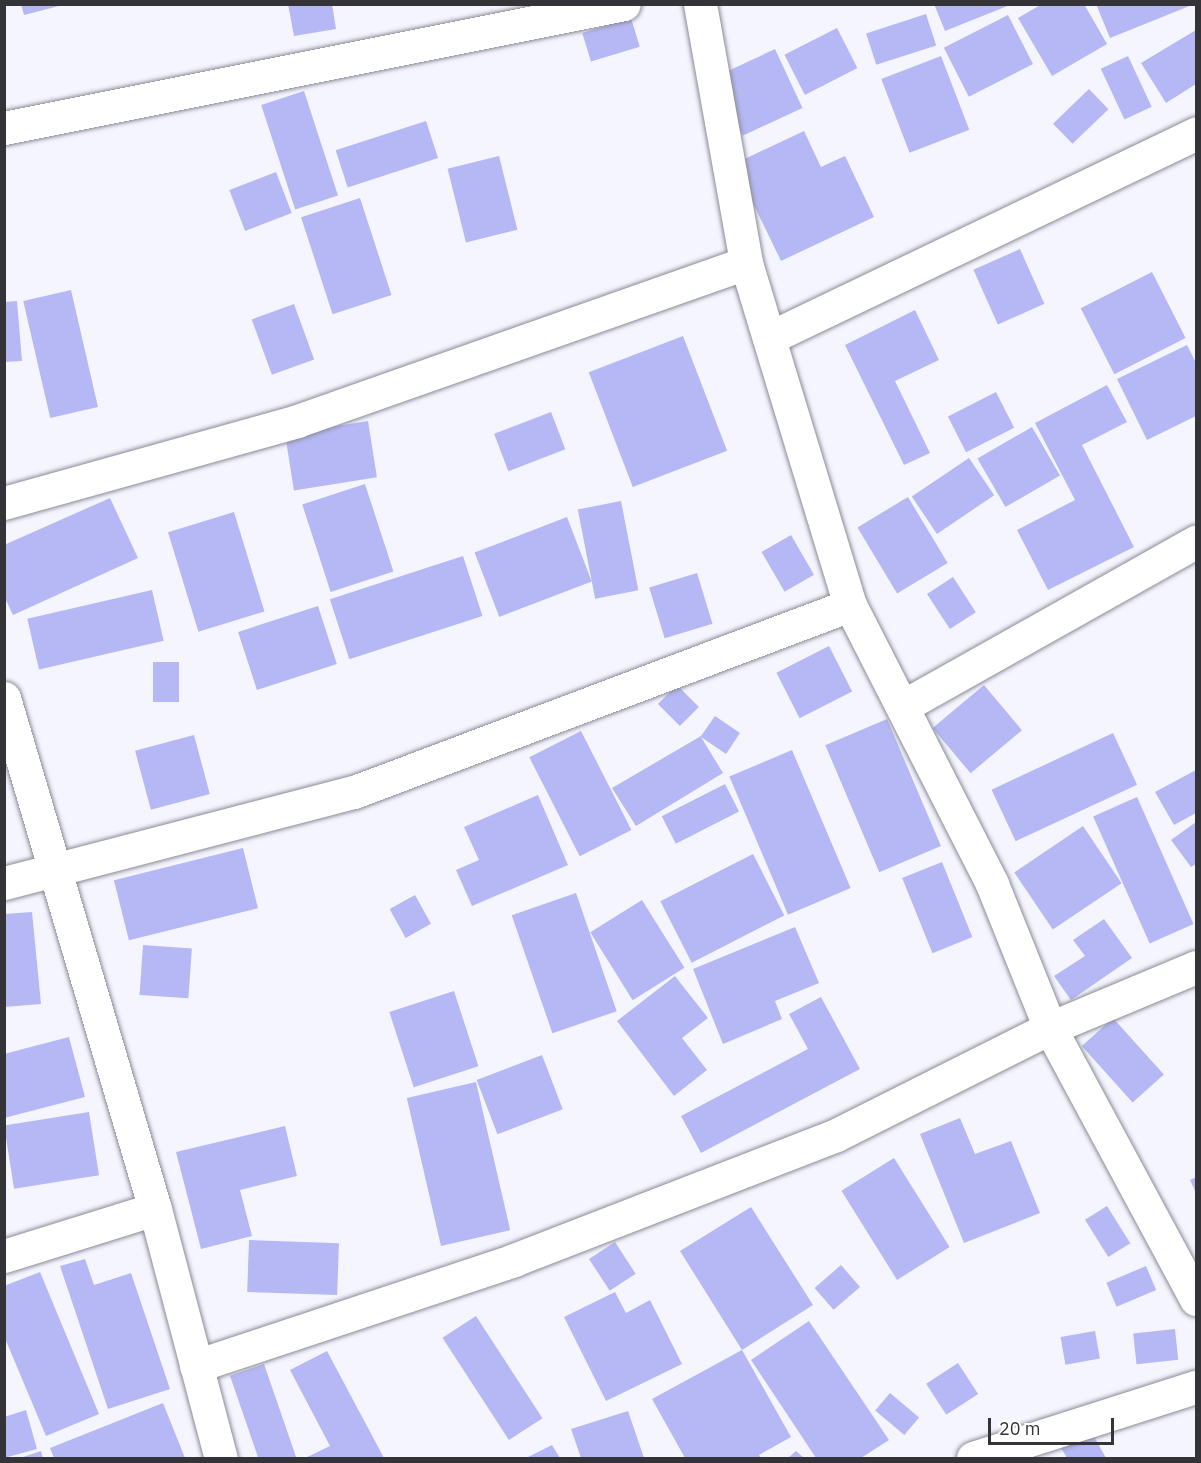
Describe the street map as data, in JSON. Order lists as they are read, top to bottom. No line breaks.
{"scale_bar":"20 m"}
